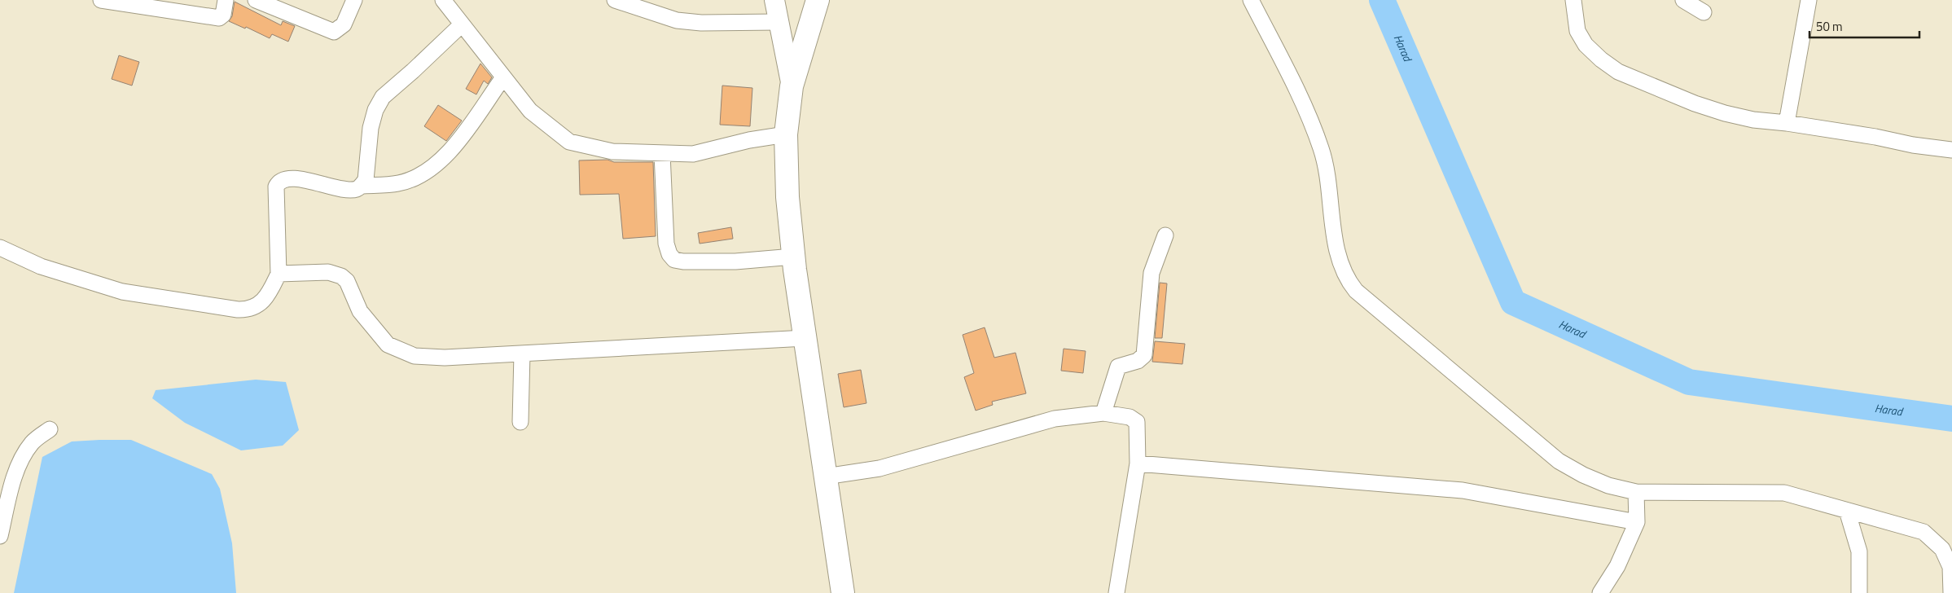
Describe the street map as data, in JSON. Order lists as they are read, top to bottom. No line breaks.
{"water":["Harad"],"scale_bar":"50 m"}
